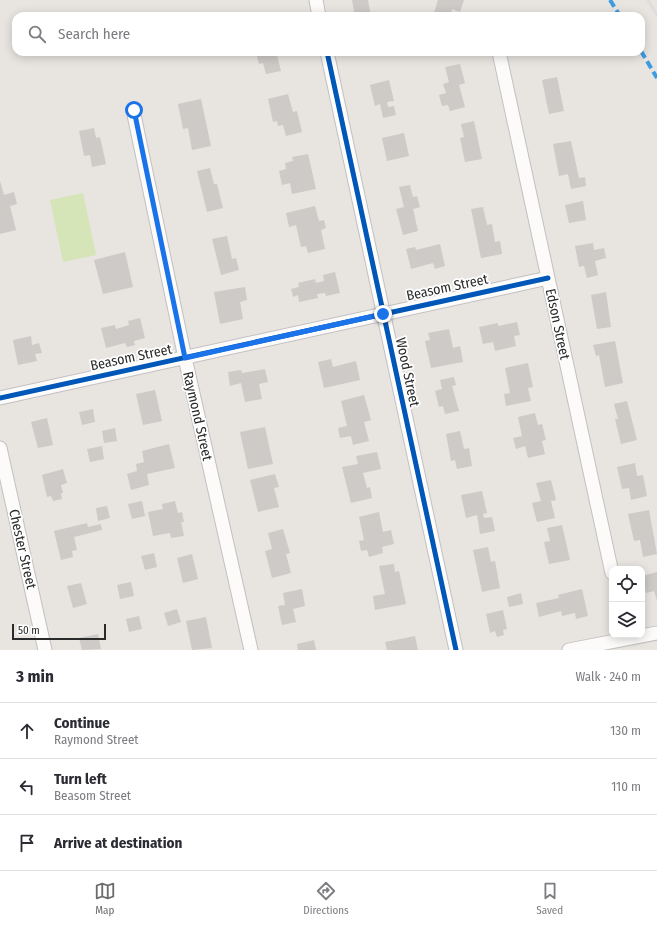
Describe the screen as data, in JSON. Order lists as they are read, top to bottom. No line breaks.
{"streets":{"street":["Beasom Street","Edson Street","Wood Street","Raymond Street","Chester Street"]},"crossings":[["Beasom Street","Edson Street"],["Beasom Street","Wood Street"],["Beasom Street","Raymond Street"]],"scale_bar":"50 m","page":{"search":"Search here","scale":"50 m","heading":["3 min","Walk · 240 m"],"list":[["Continue","Raymond Street","130 m"],["Turn left","Beasom Street","110 m"],"Arrive at destination"],"nav":["Map","Directions","Saved"]}}
